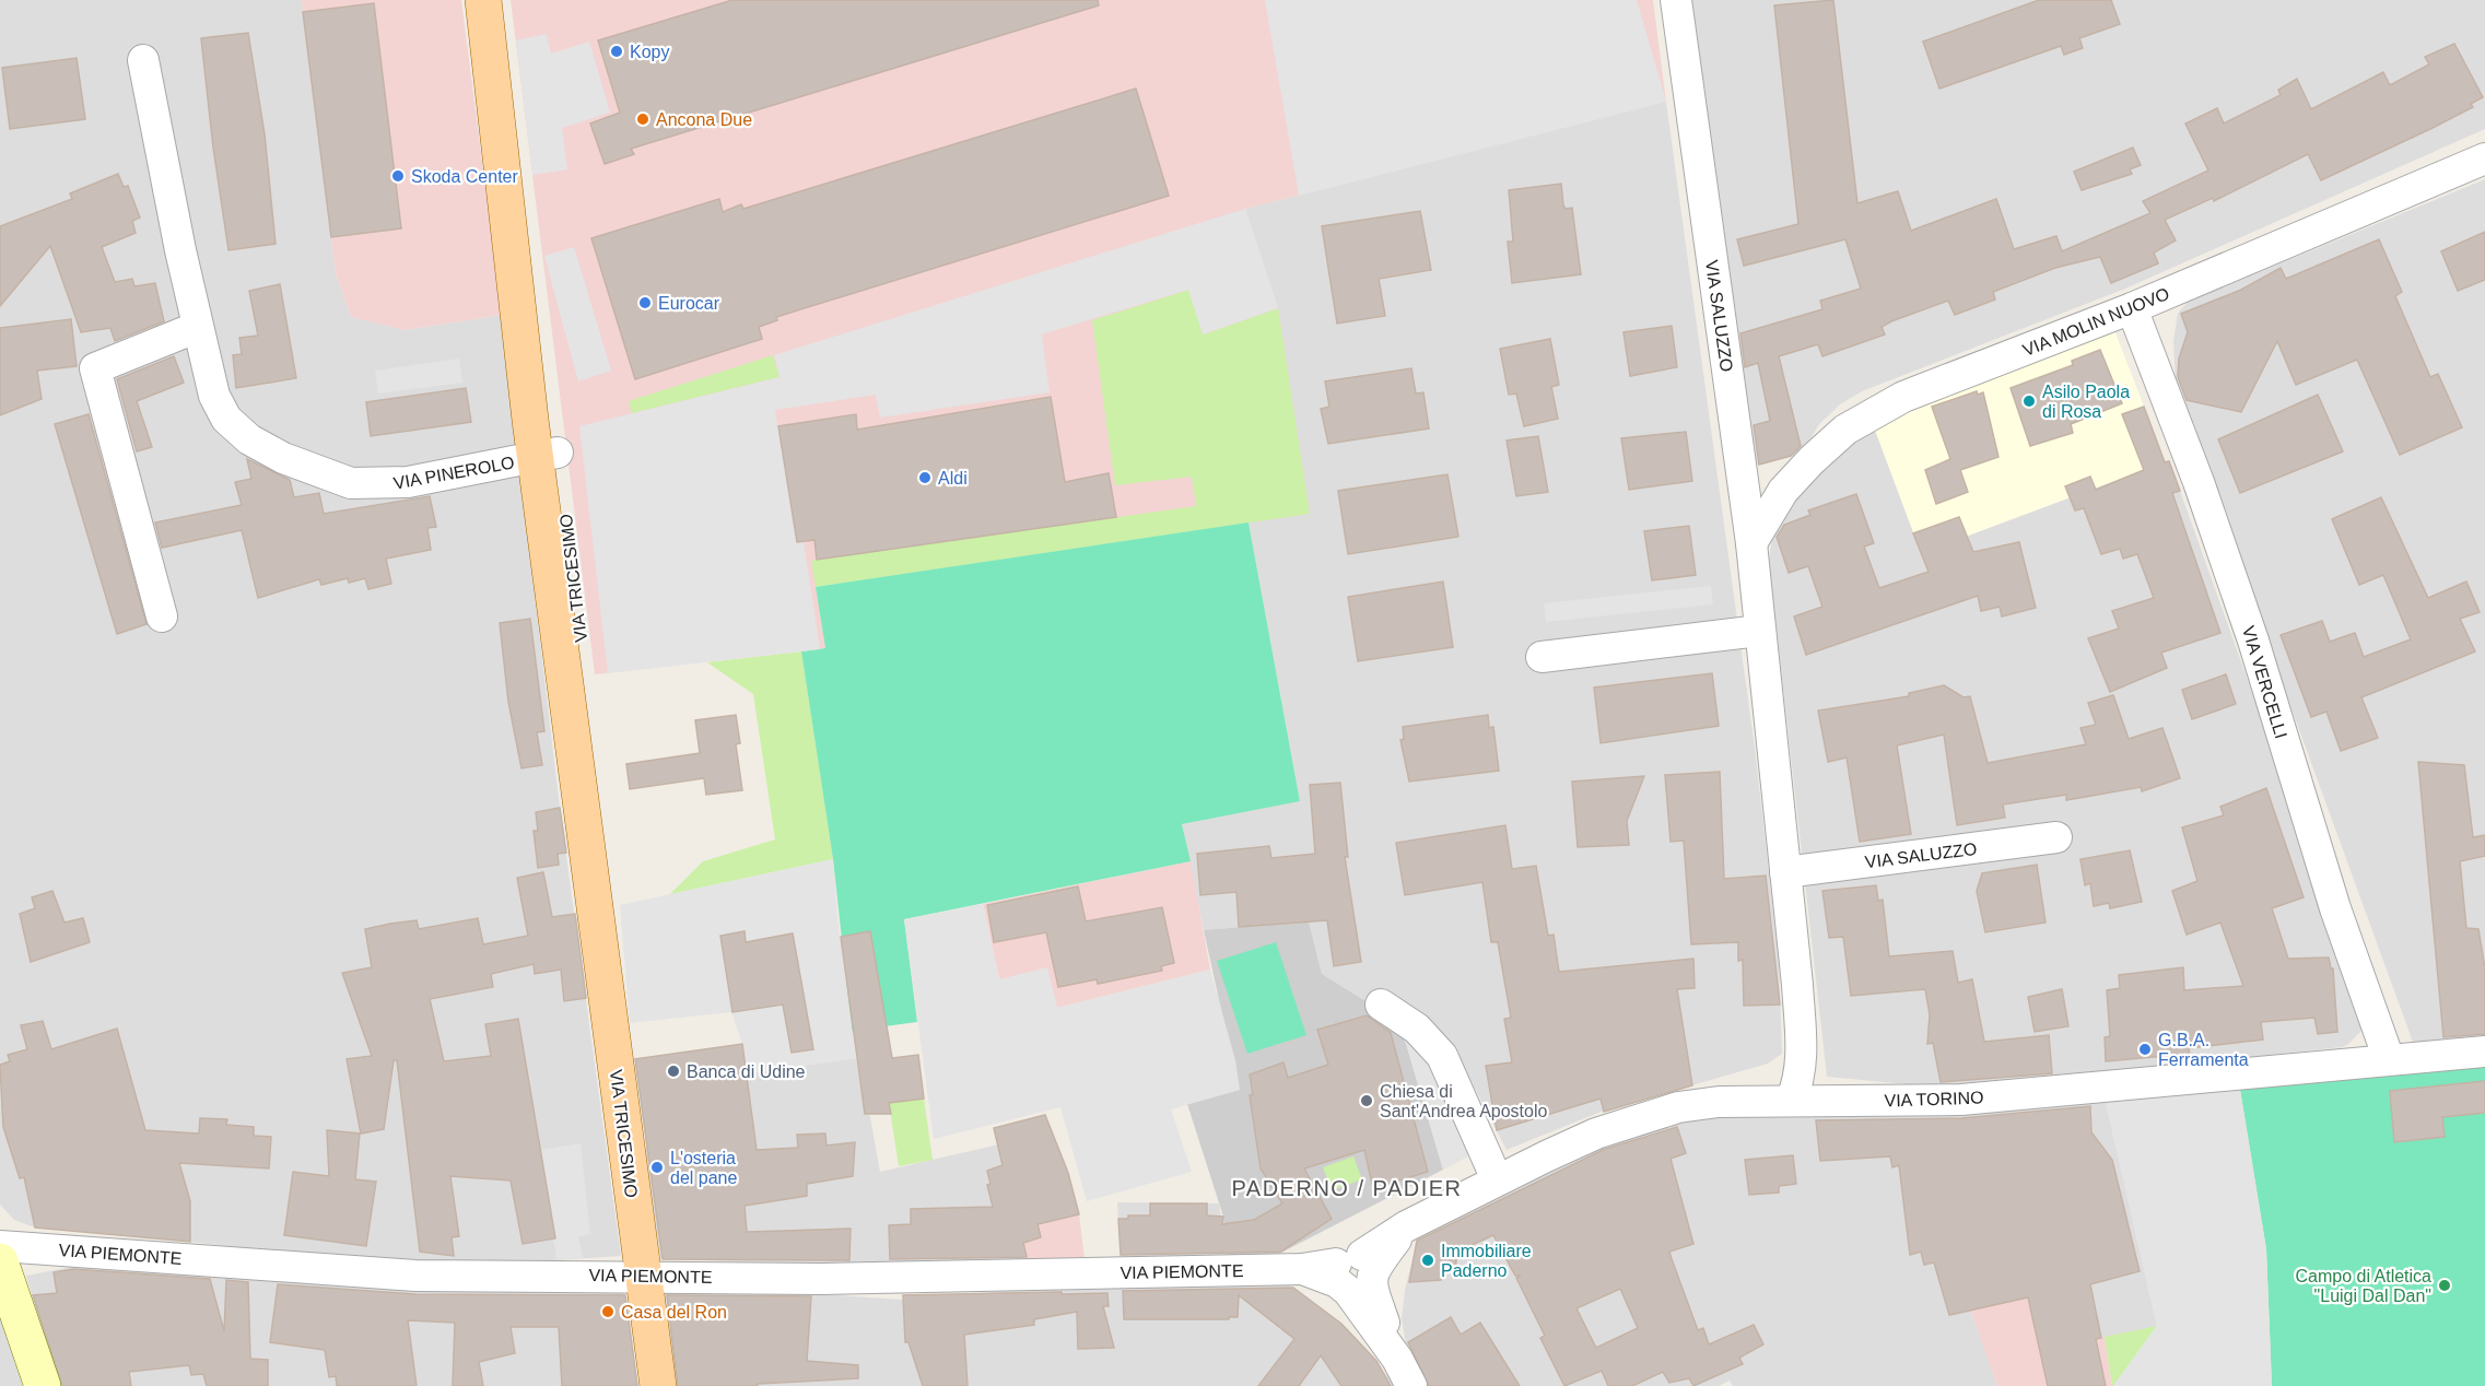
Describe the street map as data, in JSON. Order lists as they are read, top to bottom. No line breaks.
{"streets":{"main road":["VIA TRICESIMO"],"street":["VIA SALUZZO","VIA MOLIN NUOVO","VIA PINEROLO","VIA VERCELLI","VIA TORINO","VIA PIEMONTE"]},"crossings":[["VIA SALUZZO","VIA MOLIN NUOVO"],["VIA SALUZZO","VIA TORINO"],["VIA MOLIN NUOVO","VIA VERCELLI"],["VIA PINEROLO","VIA TRICESIMO"],["VIA TRICESIMO","VIA PIEMONTE"],["VIA VERCELLI","VIA TORINO"],["VIA TORINO","VIA PIEMONTE"]],"districts":["PADERNO / PADIER"],"places":["Kopy","Ancona Due","Skoda Center","Eurocar","Asilo Paola di Rosa","Aldi","G.B.A. Ferramenta","Banca di Udine","Chiesa di Sant'Andrea Apostolo","L'osteria del pane","Immobiliare Paderno","Campo di Atletica \"Luigi Dal Dan\"","Casa del Ron"]}
